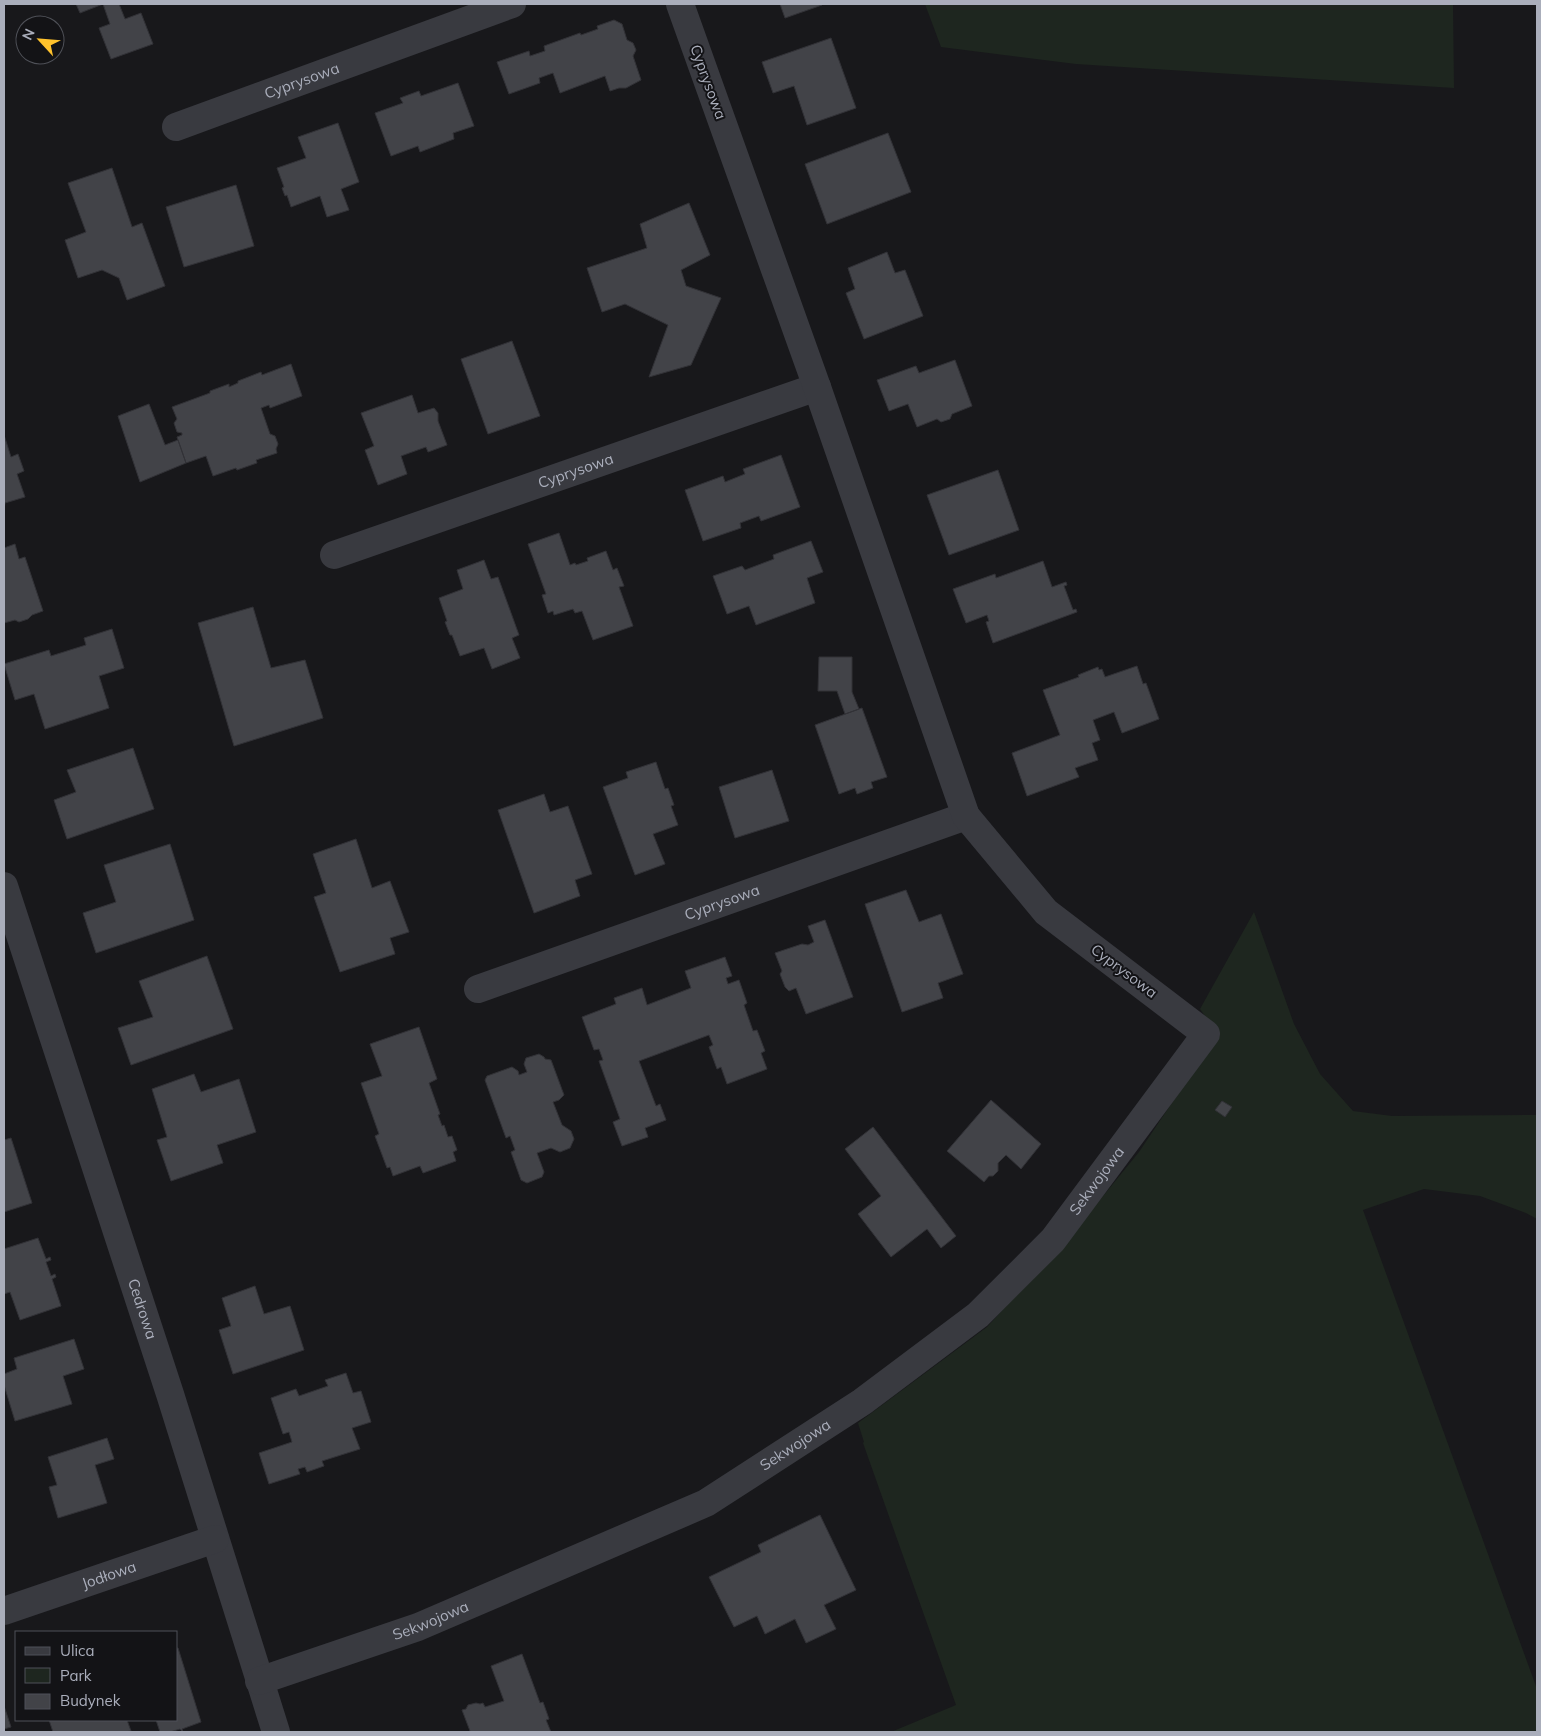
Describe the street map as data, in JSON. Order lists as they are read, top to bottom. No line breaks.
{"streets":{"street":["Cyprysowa","Sekwojowa","Cedrowa","Jodłowa"]},"crossings":[["Cyprysowa","Sekwojowa"],["Sekwojowa","Cedrowa"],["Cedrowa","Jodłowa"]],"legend":["Ulica","Park","Budynek"],"north":"top left"}
